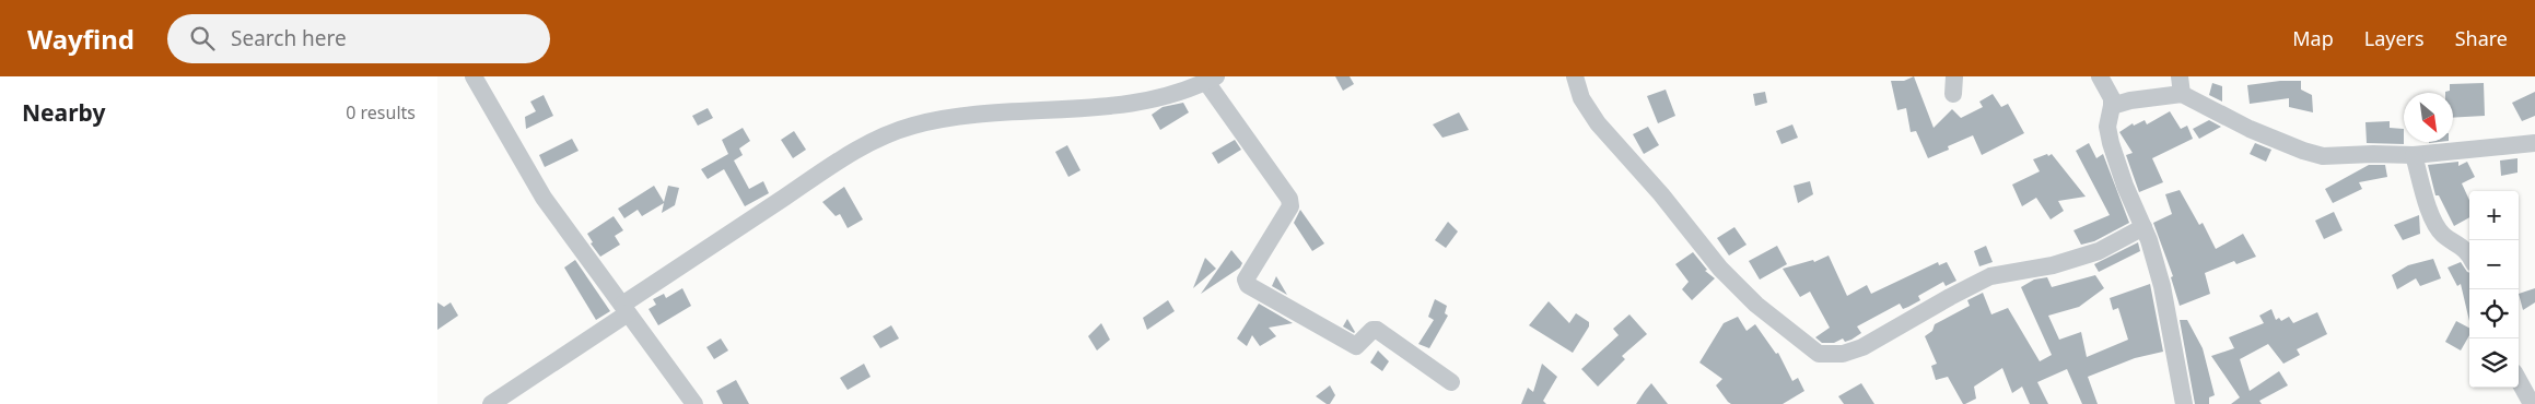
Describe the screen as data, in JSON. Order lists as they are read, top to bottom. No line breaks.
{"north":"bottom right","page":{"header":"Wayfind","search":"Search here","nav":["Map","Layers","Share"],"heading":["Nearby","0 results"],"map_buttons":["+","−"]}}
